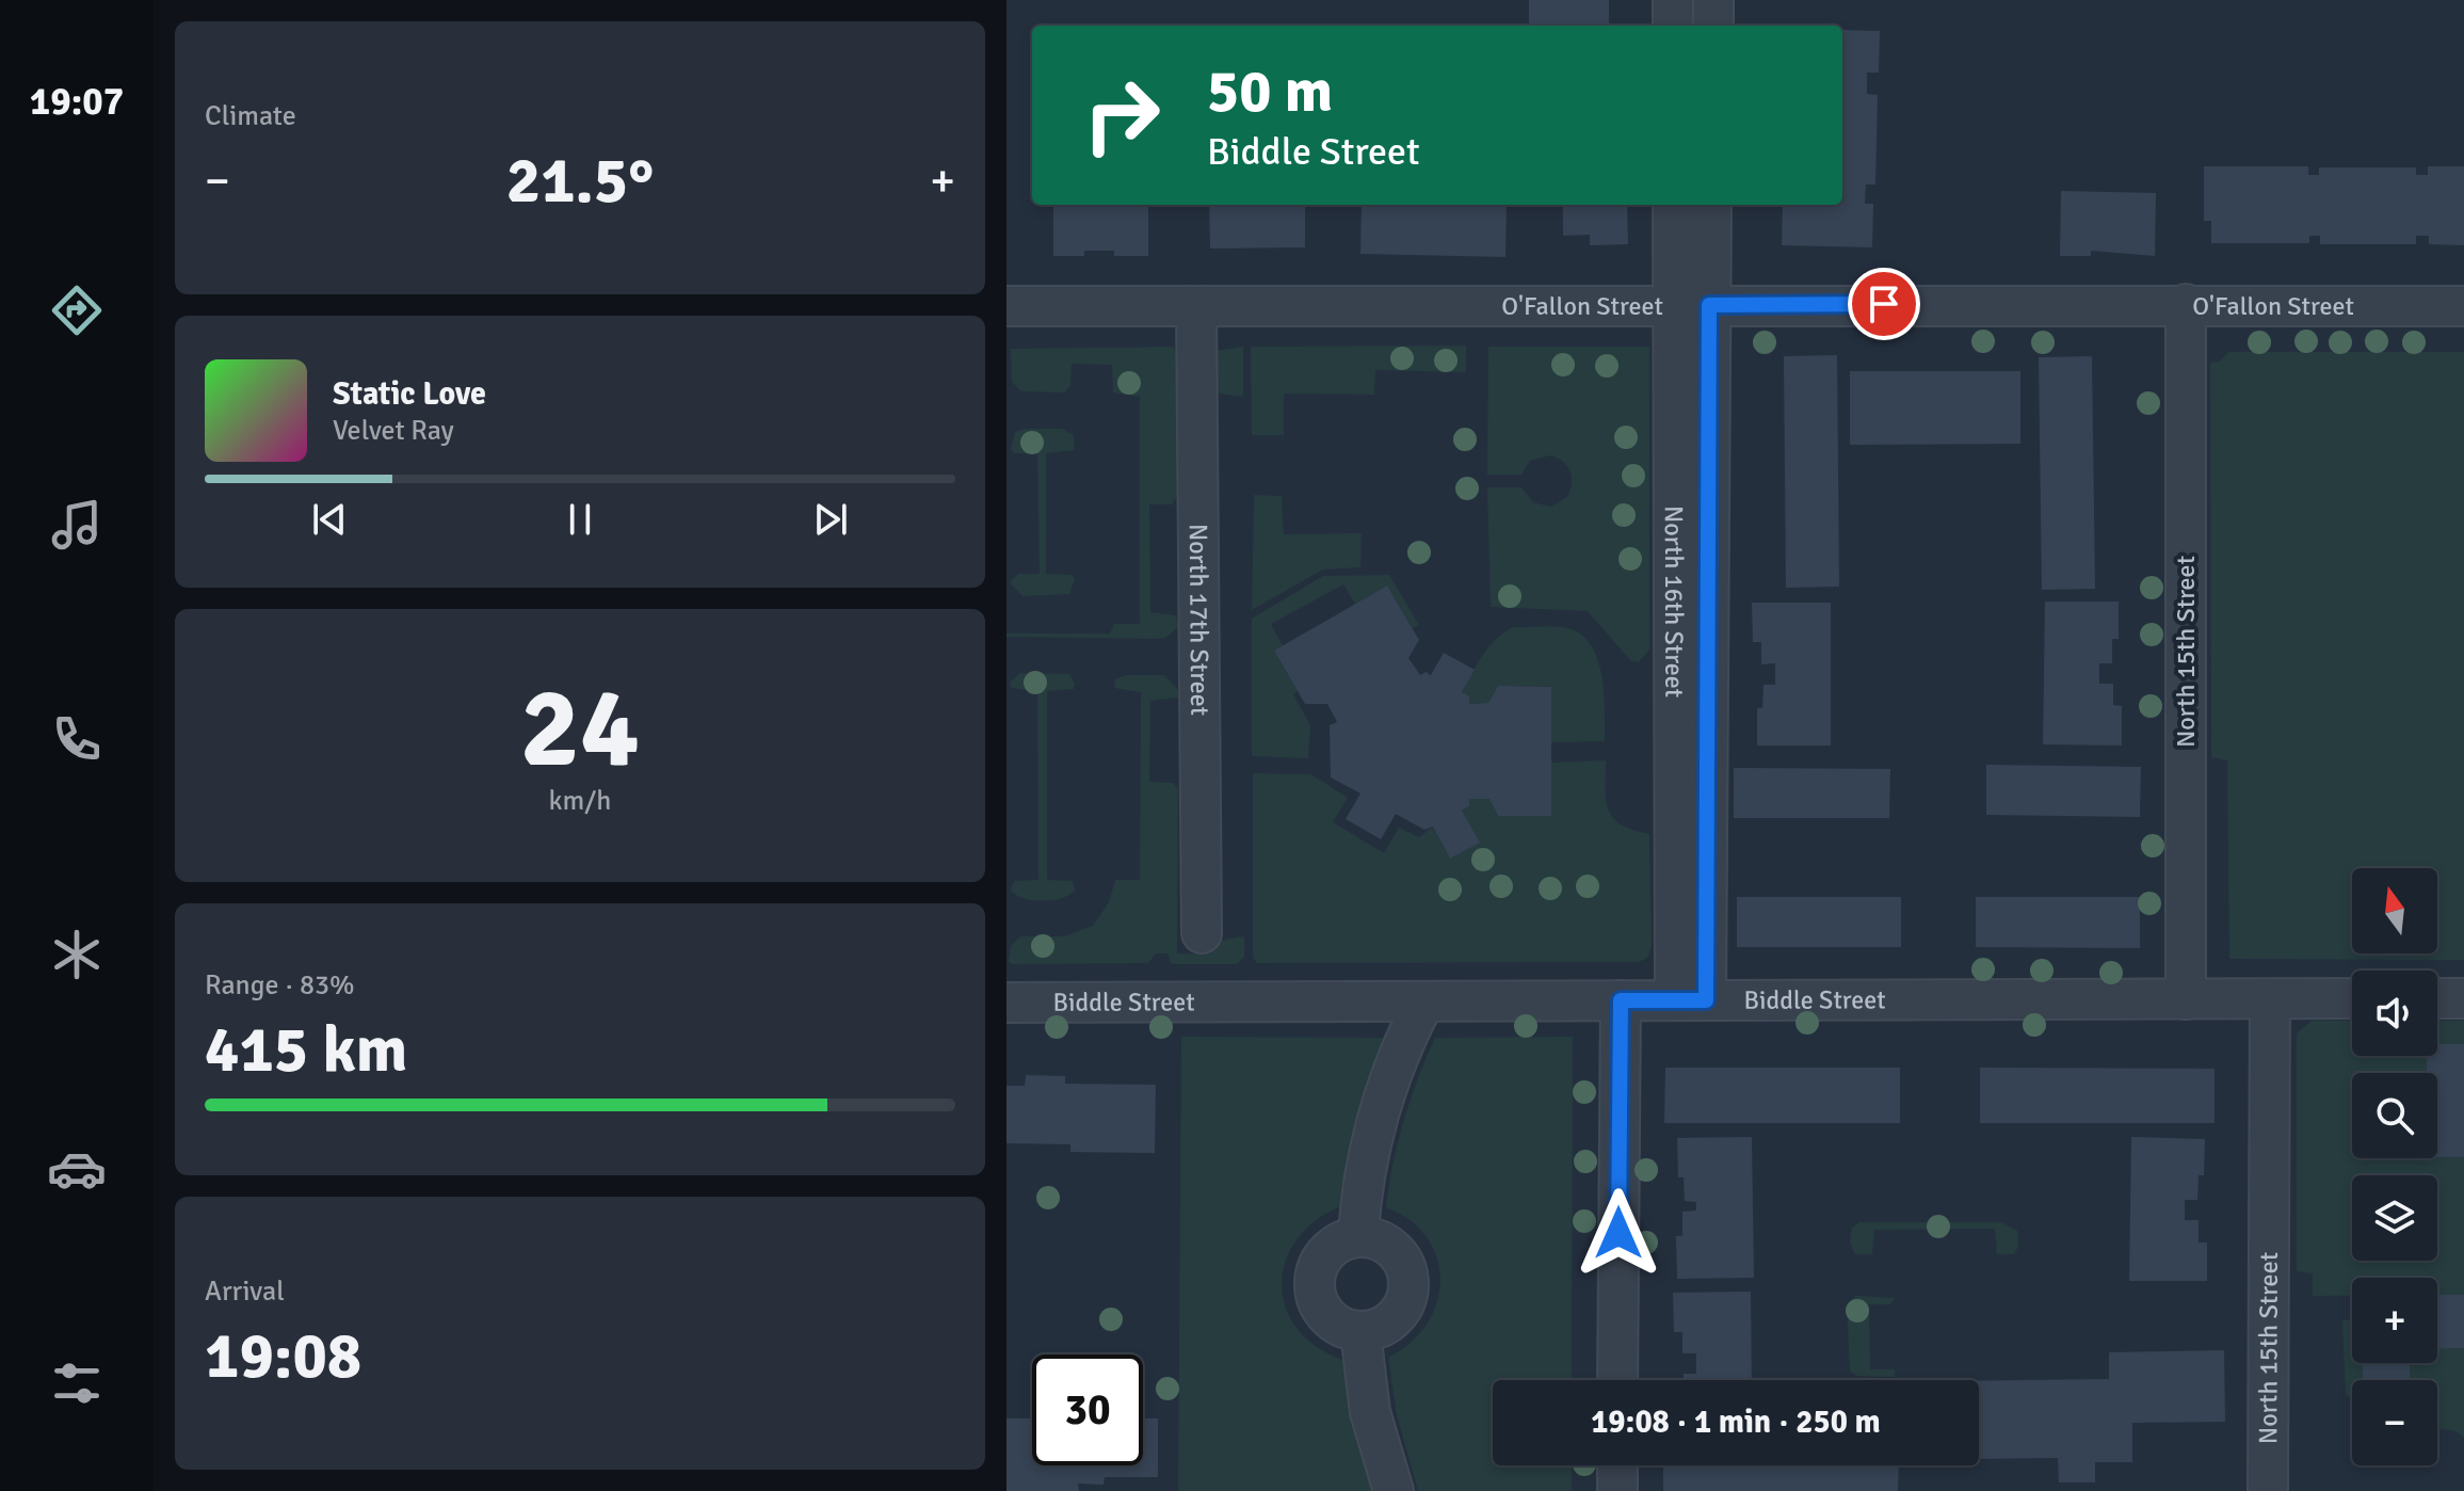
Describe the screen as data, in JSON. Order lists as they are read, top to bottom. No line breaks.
{"streets":{"street":["O'Fallon Street","North 16th Street","North 17th Street","North 15th Street","Biddle Street"]},"crossings":[["O'Fallon Street","North 16th Street"],["O'Fallon Street","North 17th Street"],["O'Fallon Street","North 15th Street"],["North 16th Street","Biddle Street"],["North 15th Street","Biddle Street"]],"north":"top","page":{"tabs":"19:07","tile":["Climate",["24","km/h"],["Range · 83%","415 km"],["Arrival","19:08"]],"turn":["50 m","Biddle Street"],"heat":["−","21.5°","+"],"song":["Static Love","Velvet Ray"],"map_buttons":["+","−"],"limit":"30","trip":"19:08 · 1 min · 250 m"}}
